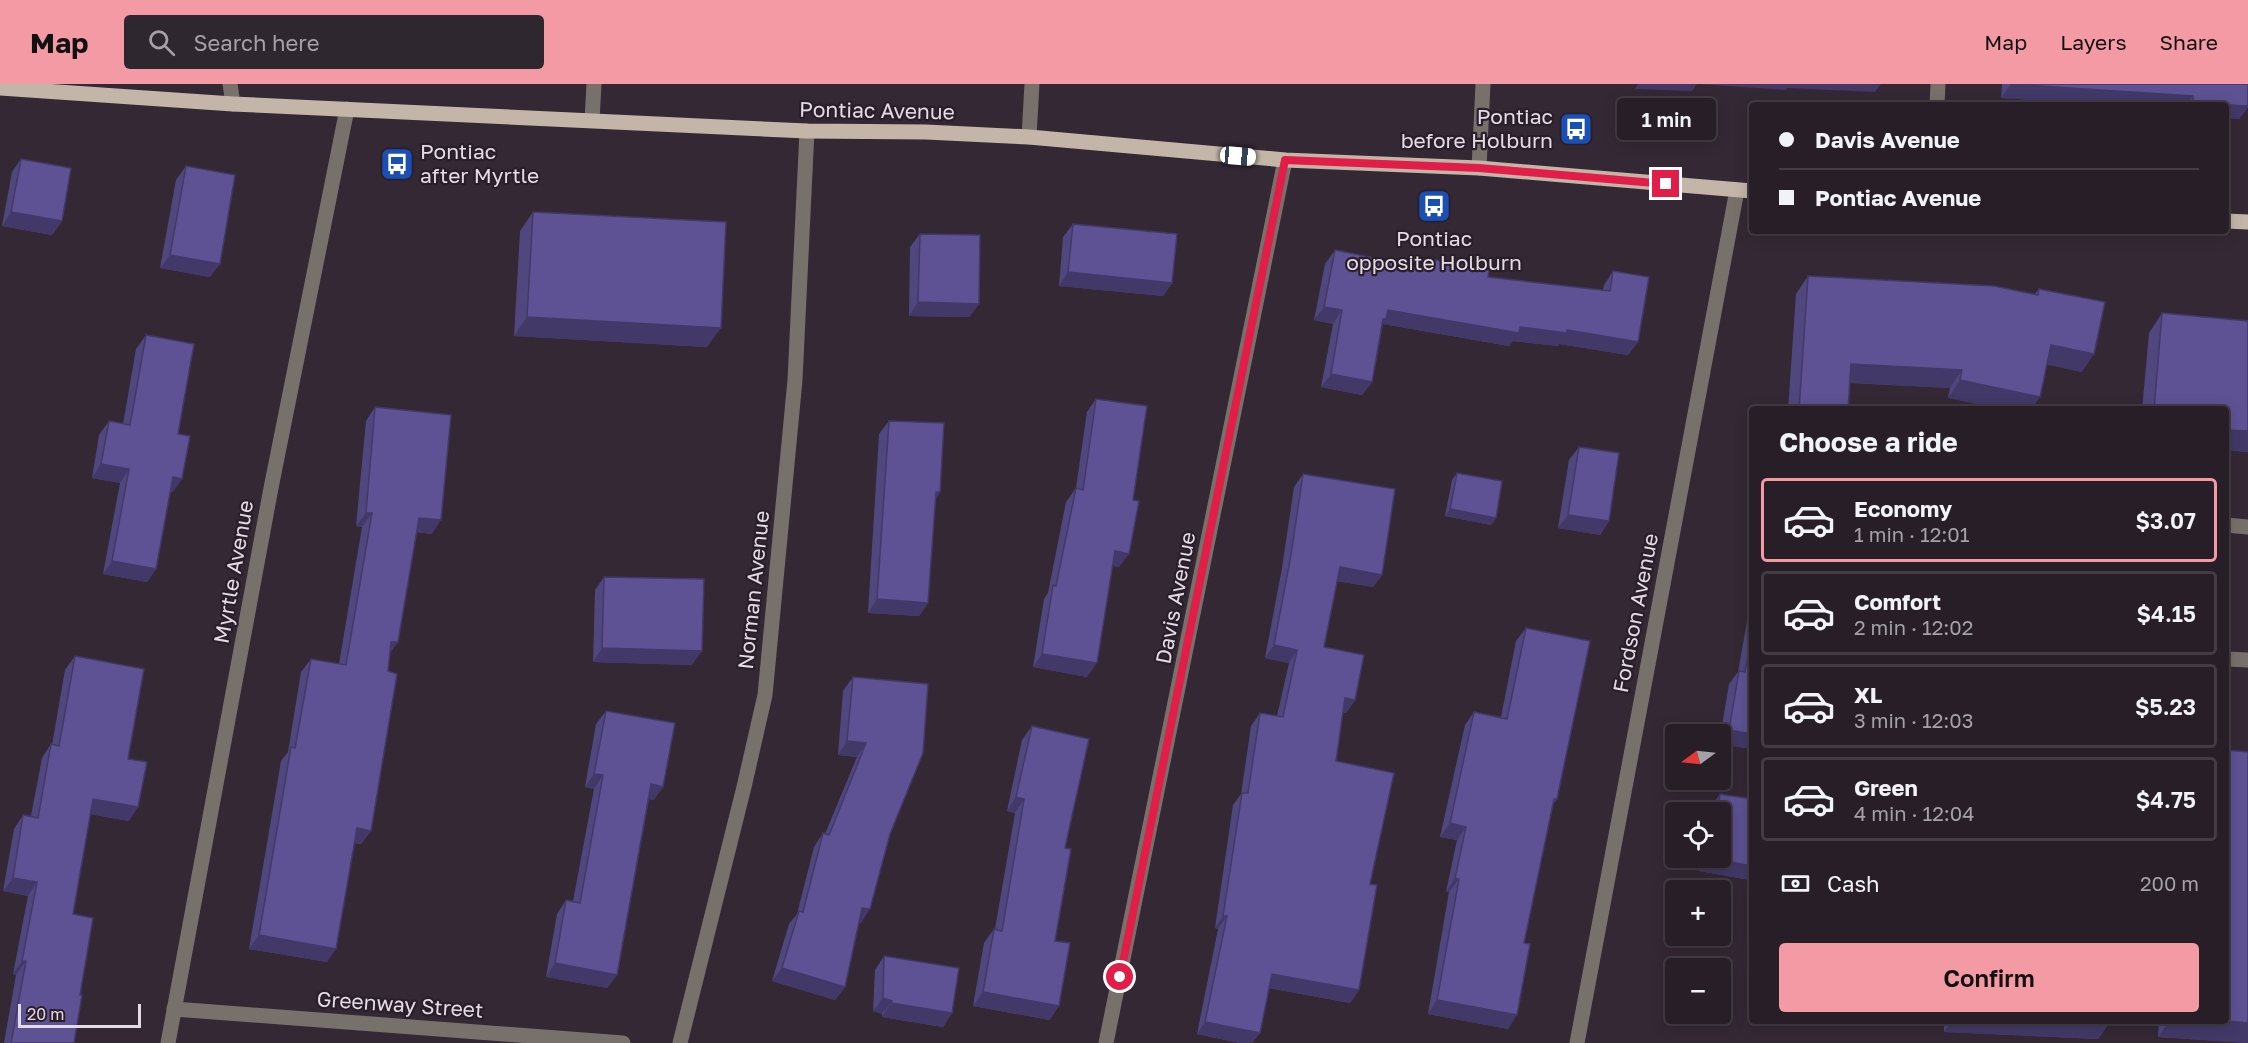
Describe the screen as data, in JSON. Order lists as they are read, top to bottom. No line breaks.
{"streets":{"main road":["Pontiac Avenue"],"street":["Myrtle Avenue","Norman Avenue","Davis Avenue","Fordson Avenue","Greenway Street"]},"crossings":[["Pontiac Avenue","Myrtle Avenue"],["Pontiac Avenue","Norman Avenue"],["Pontiac Avenue","Davis Avenue"],["Pontiac Avenue","Fordson Avenue"],["Myrtle Avenue","Greenway Street"]],"places":{"bus stop":["Pontiac before Holburn","Pontiac after Myrtle","Pontiac opposite Holburn"]},"scale_bar":"20 m","north":"left","page":{"header":"Map","search":"Search here","nav":["Map","Layers","Share"],"bubble":"1 min","banner":["Davis Avenue","Pontiac Avenue"],"heading":"Choose a ride","list":[{"name":"Economy","note":"1 min · 12:01","value":"$3.07"},{"name":"Comfort","note":"2 min · 12:02","value":"$4.15"},{"name":"XL","note":"3 min · 12:03","value":"$5.23"},{"name":"Green","note":"4 min · 12:04","value":"$4.75"}],"map_buttons":["+","−"],"pay":["Cash","200 m"],"buttons":"Confirm","scale":"20 m"}}
